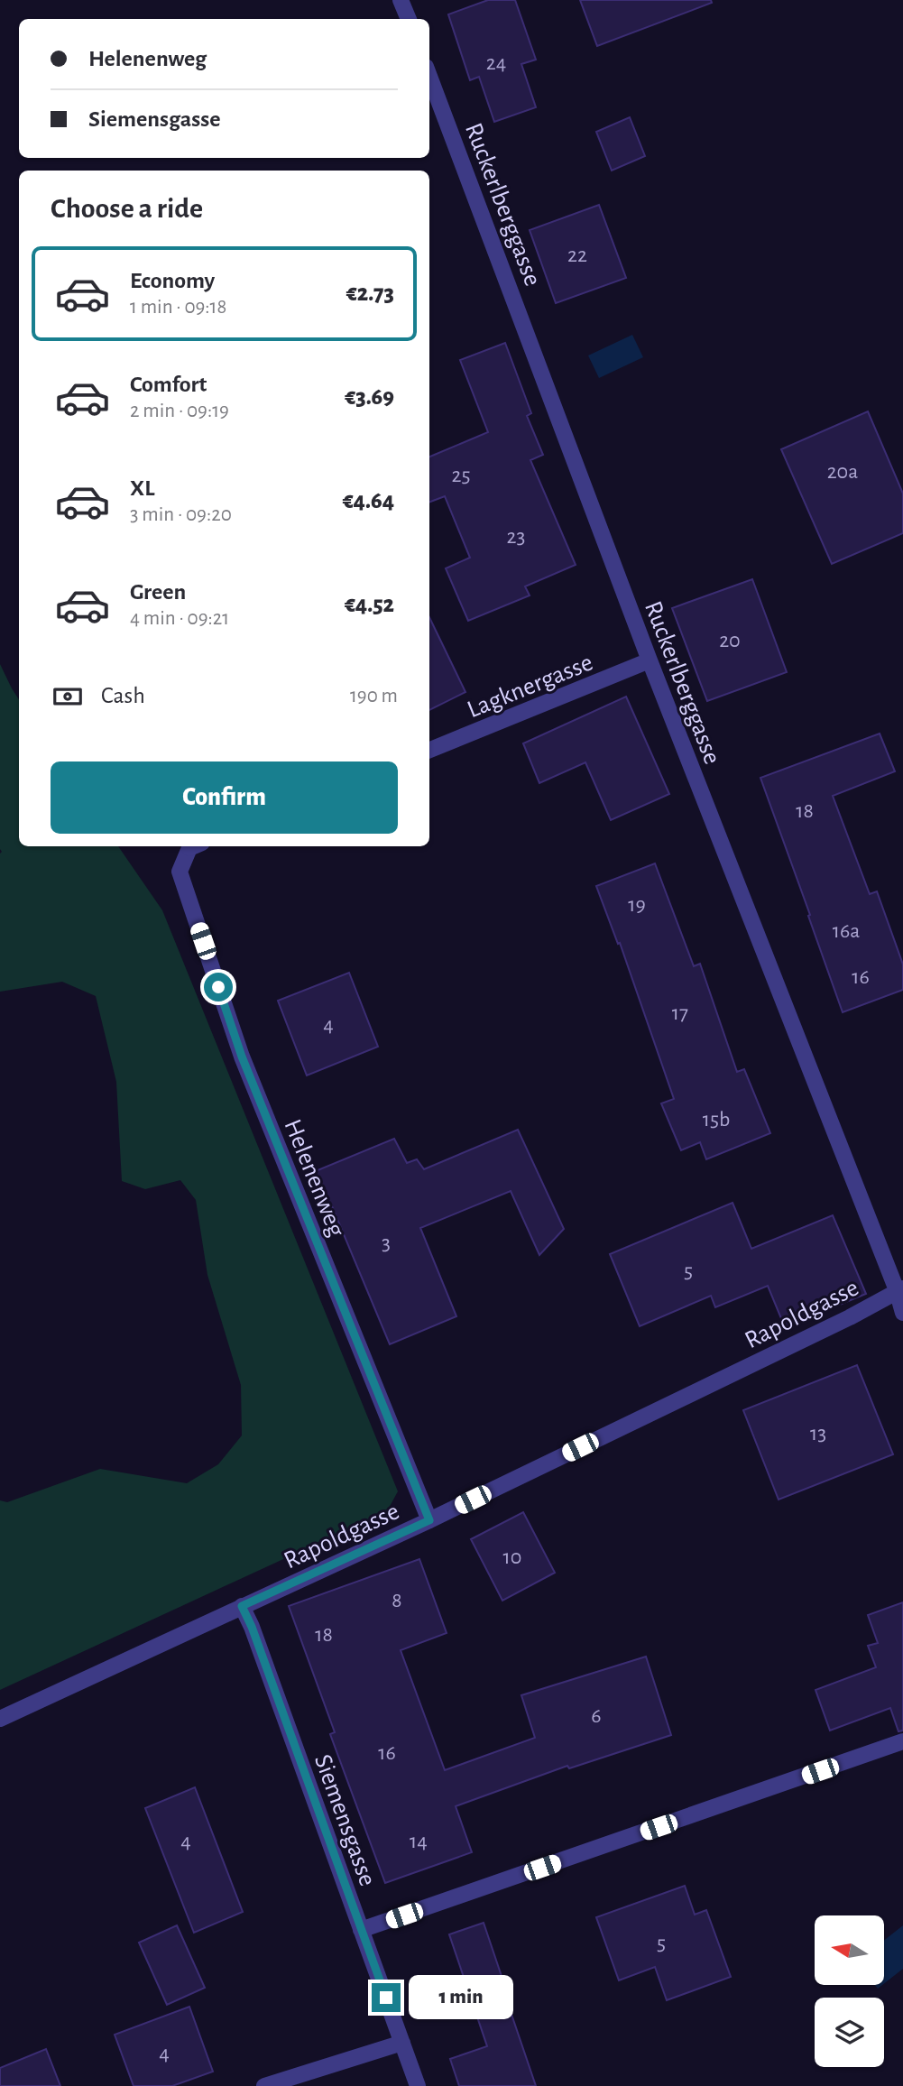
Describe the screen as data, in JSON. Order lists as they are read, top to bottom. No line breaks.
{"streets":{"street":["Ruckerlberggasse","Lagknergasse","Helenenweg","Rapoldgasse","Siemensgasse"]},"crossings":[["Ruckerlberggasse","Lagknergasse"],["Ruckerlberggasse","Rapoldgasse"],["Helenenweg","Rapoldgasse"],["Rapoldgasse","Siemensgasse"]],"house_numbers":["24","22","20a","25","23","20","18","19","16a","16","17","4","15b","3","5","13","10","8","18","6","16","4","14","5","4"],"north":"left","page":{"banner":["Helenenweg","Siemensgasse"],"heading":"Choose a ride","list":[{"name":"Economy","note":"1 min · 09:18","value":"€2.73"},{"name":"Comfort","note":"2 min · 09:19","value":"€3.69"},{"name":"XL","note":"3 min · 09:20","value":"€4.64"},{"name":"Green","note":"4 min · 09:21","value":"€4.52"}],"pay":["Cash","190 m"],"buttons":"Confirm","bubble":"1 min"}}
